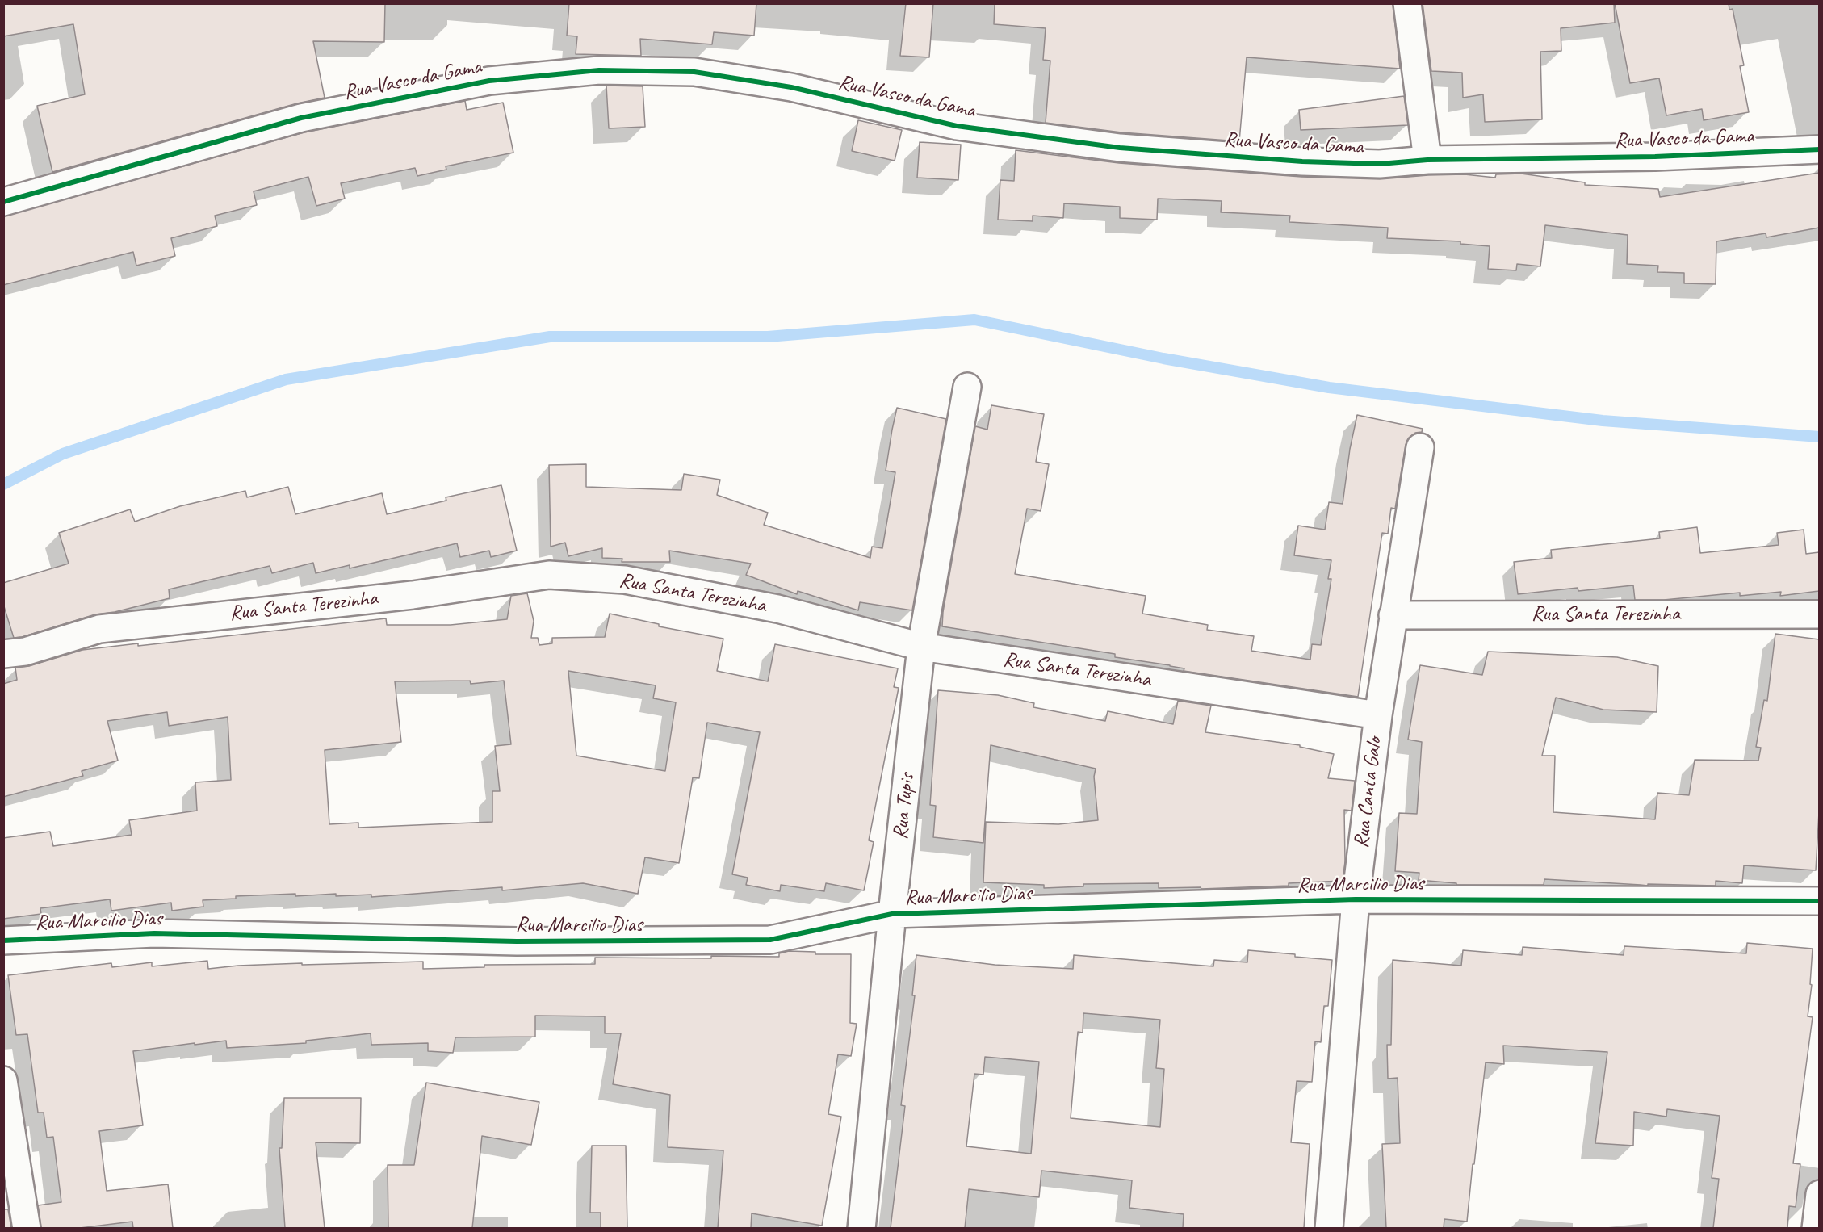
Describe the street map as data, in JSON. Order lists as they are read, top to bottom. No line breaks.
{"streets":{"street":["Rua Vasco da Gama","Rua Santa Terezinha","Rua Canta Galo","Rua Tupis","Rua Marcilio Dias"]},"crossings":[["Rua Santa Terezinha","Rua Canta Galo"],["Rua Santa Terezinha","Rua Tupis"],["Rua Canta Galo","Rua Marcilio Dias"],["Rua Tupis","Rua Marcilio Dias"]]}
